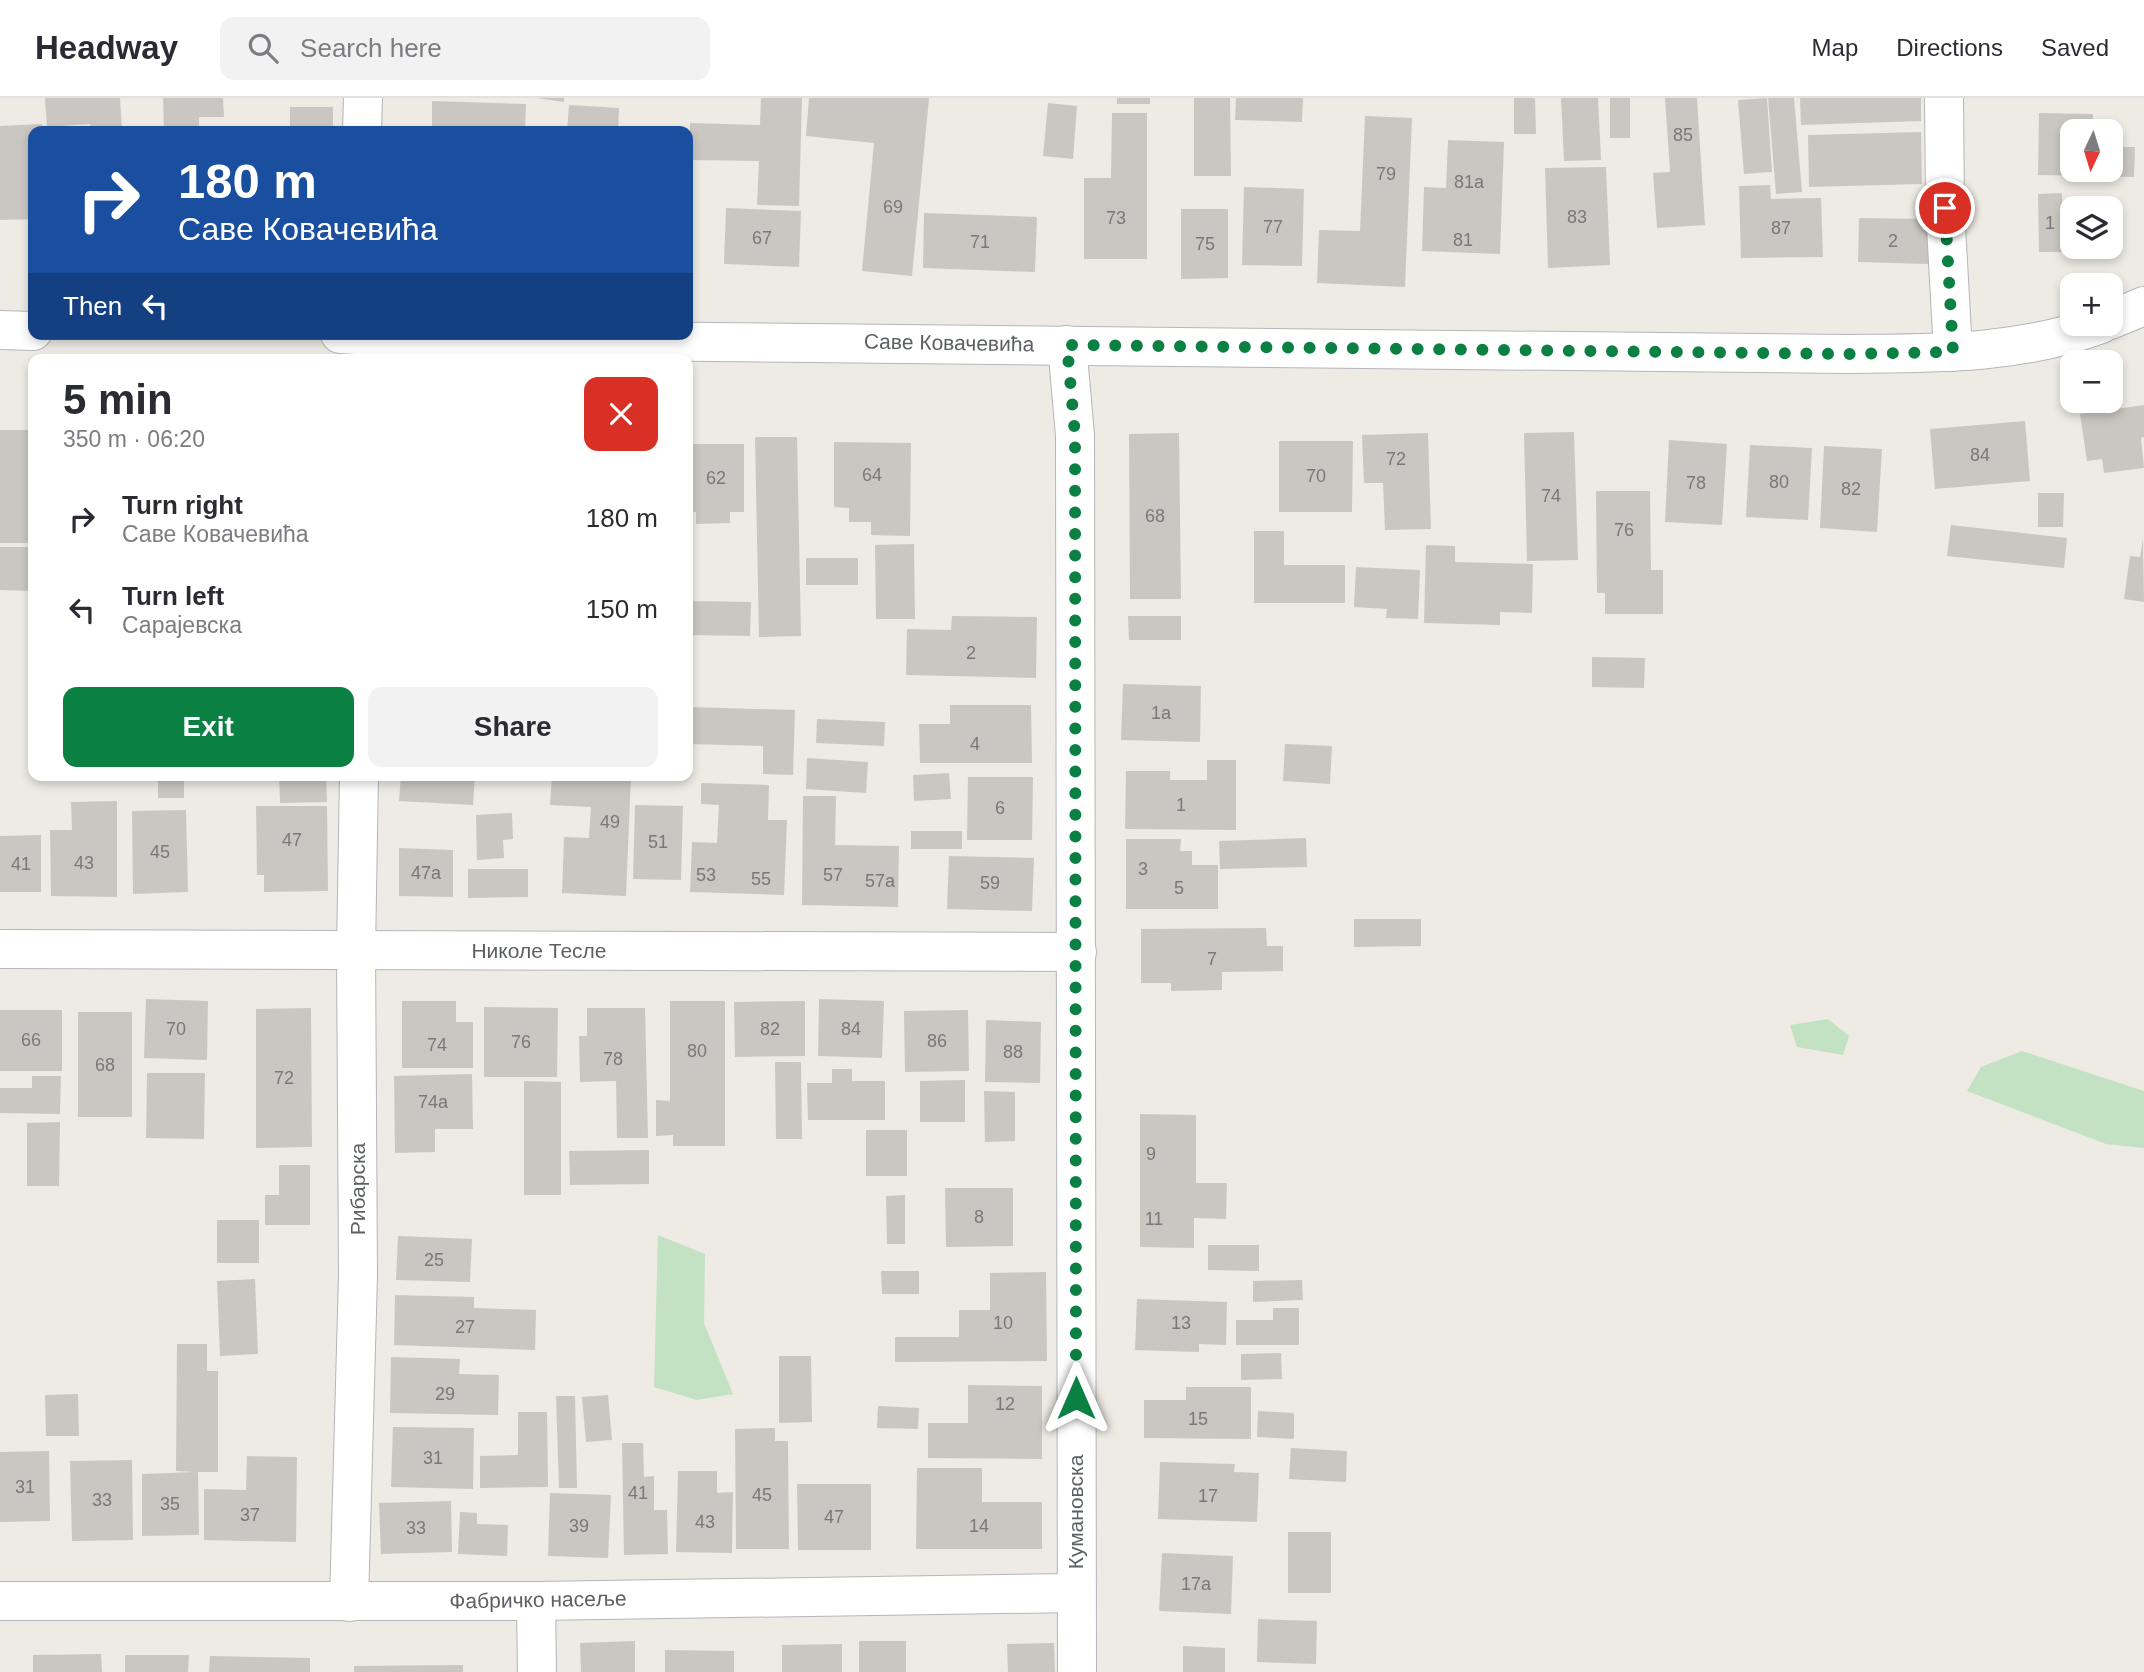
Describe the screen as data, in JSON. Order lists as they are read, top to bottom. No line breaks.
{"streets":{"street":["Саве Ковачевића","Николе Тесле","Рибарска","Кумановска","Фабричко насеље"]},"crossings":[["Саве Ковачевића","Кумановска"],["Николе Тесле","Рибарска"],["Николе Тесле","Кумановска"],["Рибарска","Фабричко насеље"],["Кумановска","Фабричко насеље"]],"house_numbers":["85","79","81a","69","83","73","1","77","87","67","81","2","71","75","84","72","64","70","62","80","78","82","74","68","76","2","1a","4","1","6","49","47","51","45","43","41","3","47a","53","57","55","57a","59","5","7","70","82","84","66","86","76","74","80","88","78","68","72","74a","9","8","11","25","10","13","27","29","12","15","31","31","41","45","17","33","35","37","47","43","39","14","33","17a"],"north":"bottom","page":{"header":"Headway","search":"Search here","nav":["Map","Directions","Saved"],"map_buttons":["+","−"],"turn":["180 m","Саве Ковачевића"],"then":"Then","heading":["5 min","350 m · 06:20"],"list":[{"name":"Turn right","note":"Саве Ковачевића","value":"180 m"},{"name":"Turn left","note":"Сарајевска","value":"150 m"}],"buttons":["Exit","Share"]}}
